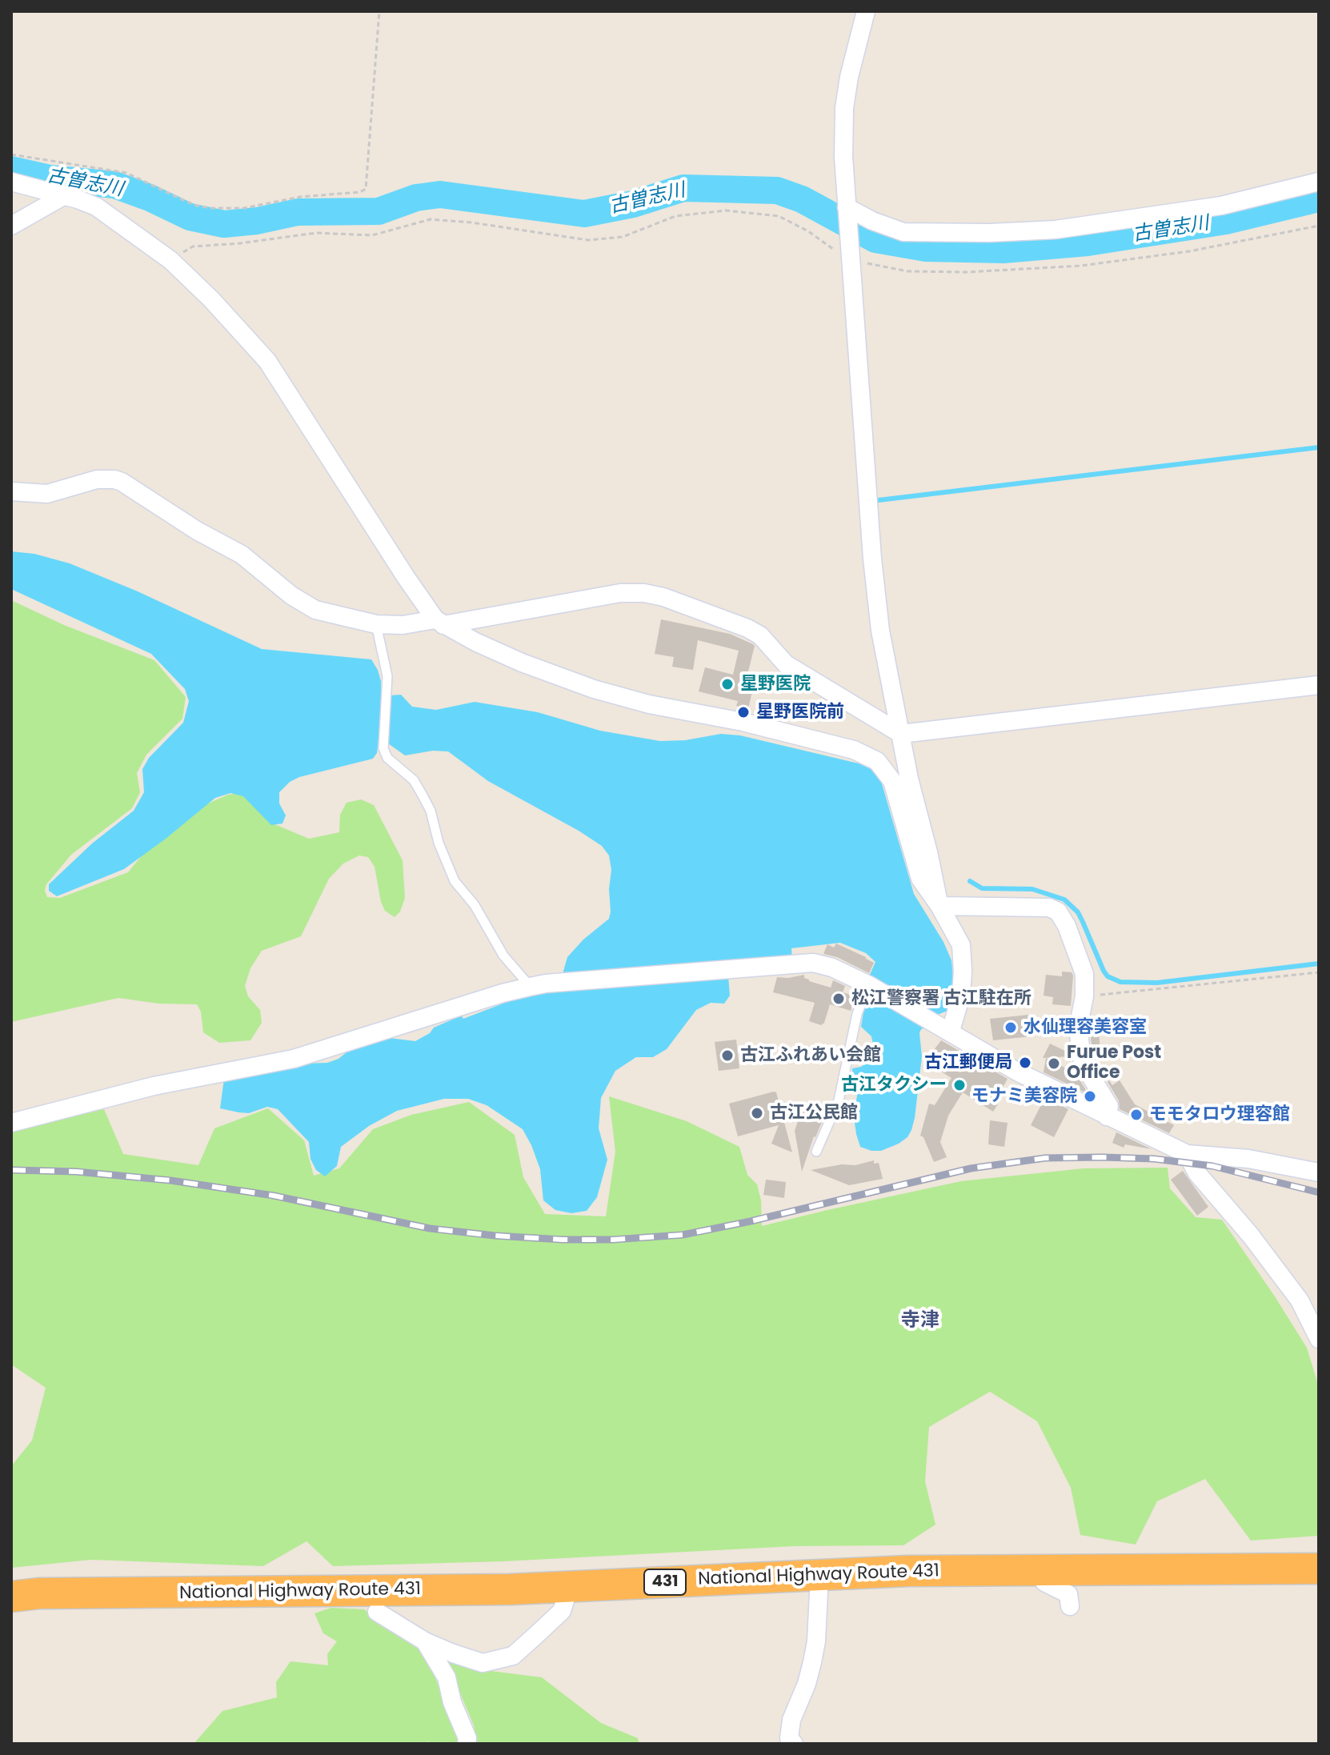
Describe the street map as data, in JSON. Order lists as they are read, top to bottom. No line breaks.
{"streets":{"highway":["National Highway Route 431","431"]},"districts":["寺津"],"water":["古曽志川"],"places":["星野医院","星野医院前","松江警察署 古江駐在所","水仙理容美容室","古江ふれあい会館","古江郵便局","Furue Post Office","古江タクシー","モナミ美容院","古江公民館","モモタロウ理容館"]}
